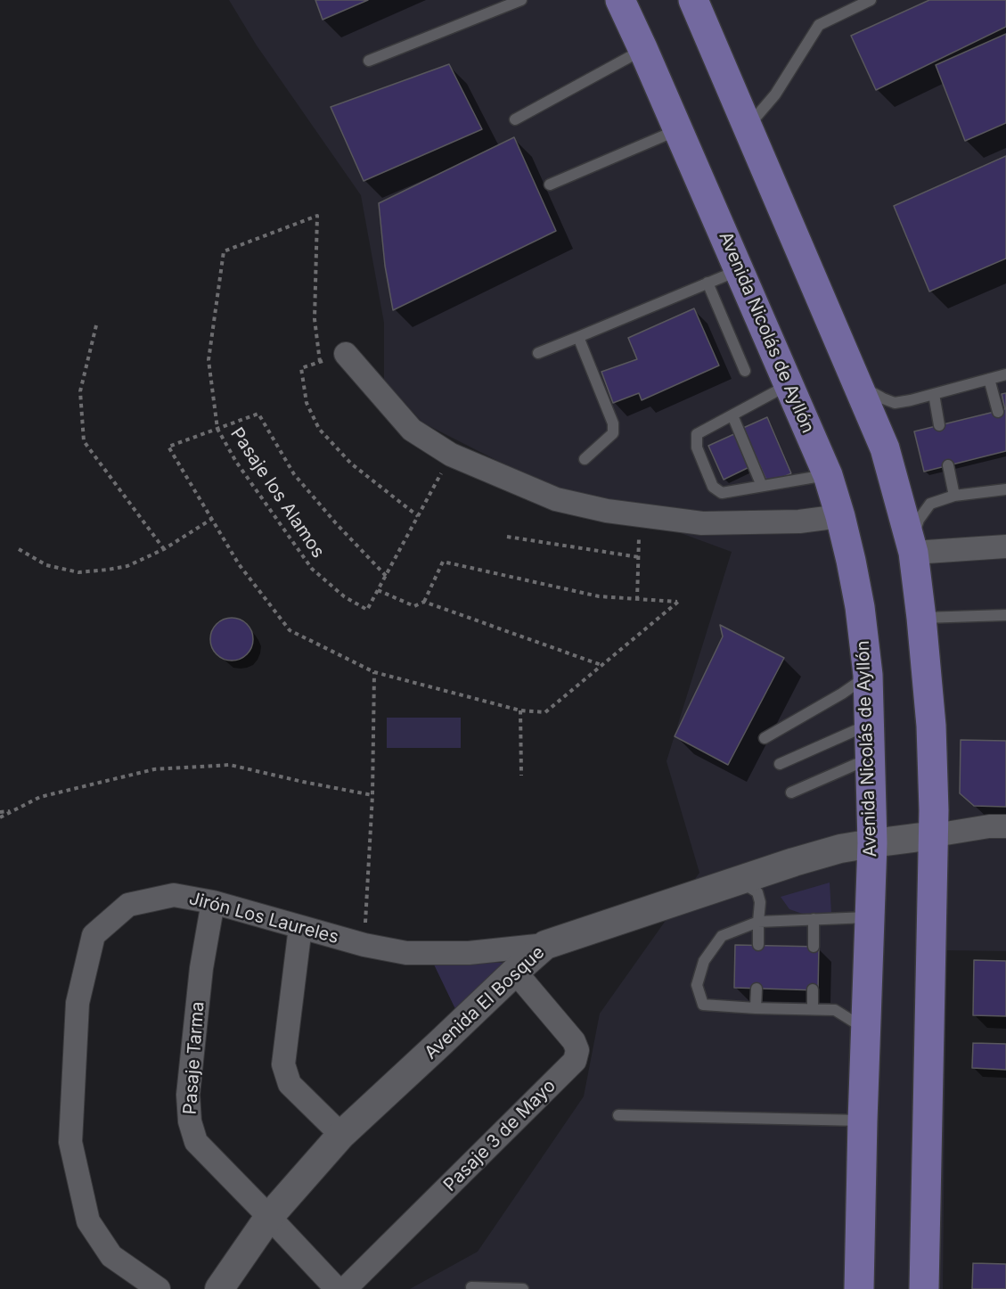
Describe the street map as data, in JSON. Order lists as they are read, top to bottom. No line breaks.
{"streets":{"main road":["Avenida Nicolás de Ayllón"],"street":["Jirón Los Laureles","Avenida El Bosque","Pasaje Tarma","Pasaje 3 de Mayo"],"path":["Pasaje los Alamos"]},"crossings":[["Avenida Nicolás de Ayllón","Avenida El Bosque"],["Jirón Los Laureles","Avenida El Bosque"],["Jirón Los Laureles","Pasaje Tarma"],["Avenida El Bosque","Pasaje Tarma"],["Avenida El Bosque","Pasaje 3 de Mayo"]]}
